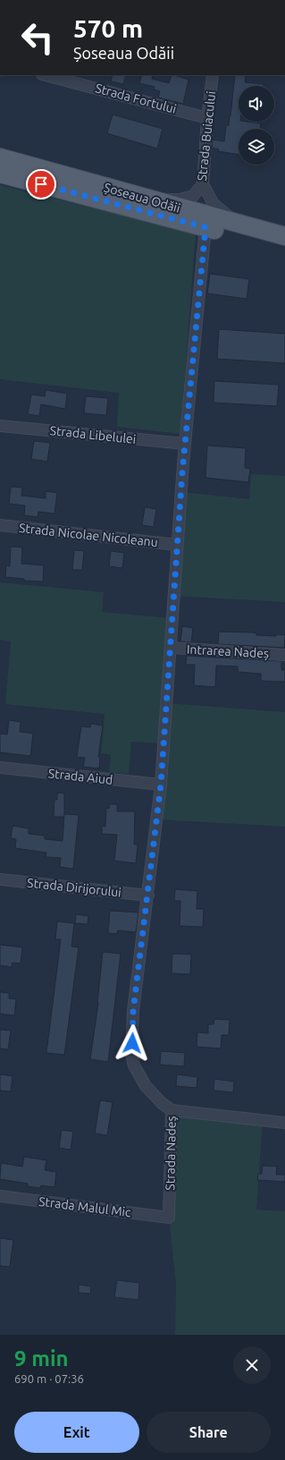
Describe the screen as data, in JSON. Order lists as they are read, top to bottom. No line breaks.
{"streets":{"main road":["Șoseaua Odăii"],"street":["Strada Fortului","Strada Buiacului","Strada Libelulei","Strada Nicolae Nicoleanu","Intrarea Nadeș","Strada Aiud","Strada Dirijorului","Strada Nadeș","Strada Malul Mic"]},"crossings":[["Strada Fortului","Strada Buiacului"],["Strada Buiacului","Șoseaua Odăii"],["Șoseaua Odăii","Strada Nadeș"],["Strada Libelulei","Strada Nadeș"],["Strada Nicolae Nicoleanu","Strada Nadeș"],["Intrarea Nadeș","Strada Nadeș"],["Strada Aiud","Strada Nadeș"],["Strada Dirijorului","Strada Nadeș"],["Strada Nadeș","Strada Malul Mic"]],"page":{"turn":["570 m","Șoseaua Odăii"],"heading":["9 min","690 m · 07:36"],"buttons":["Exit","Share"]}}
